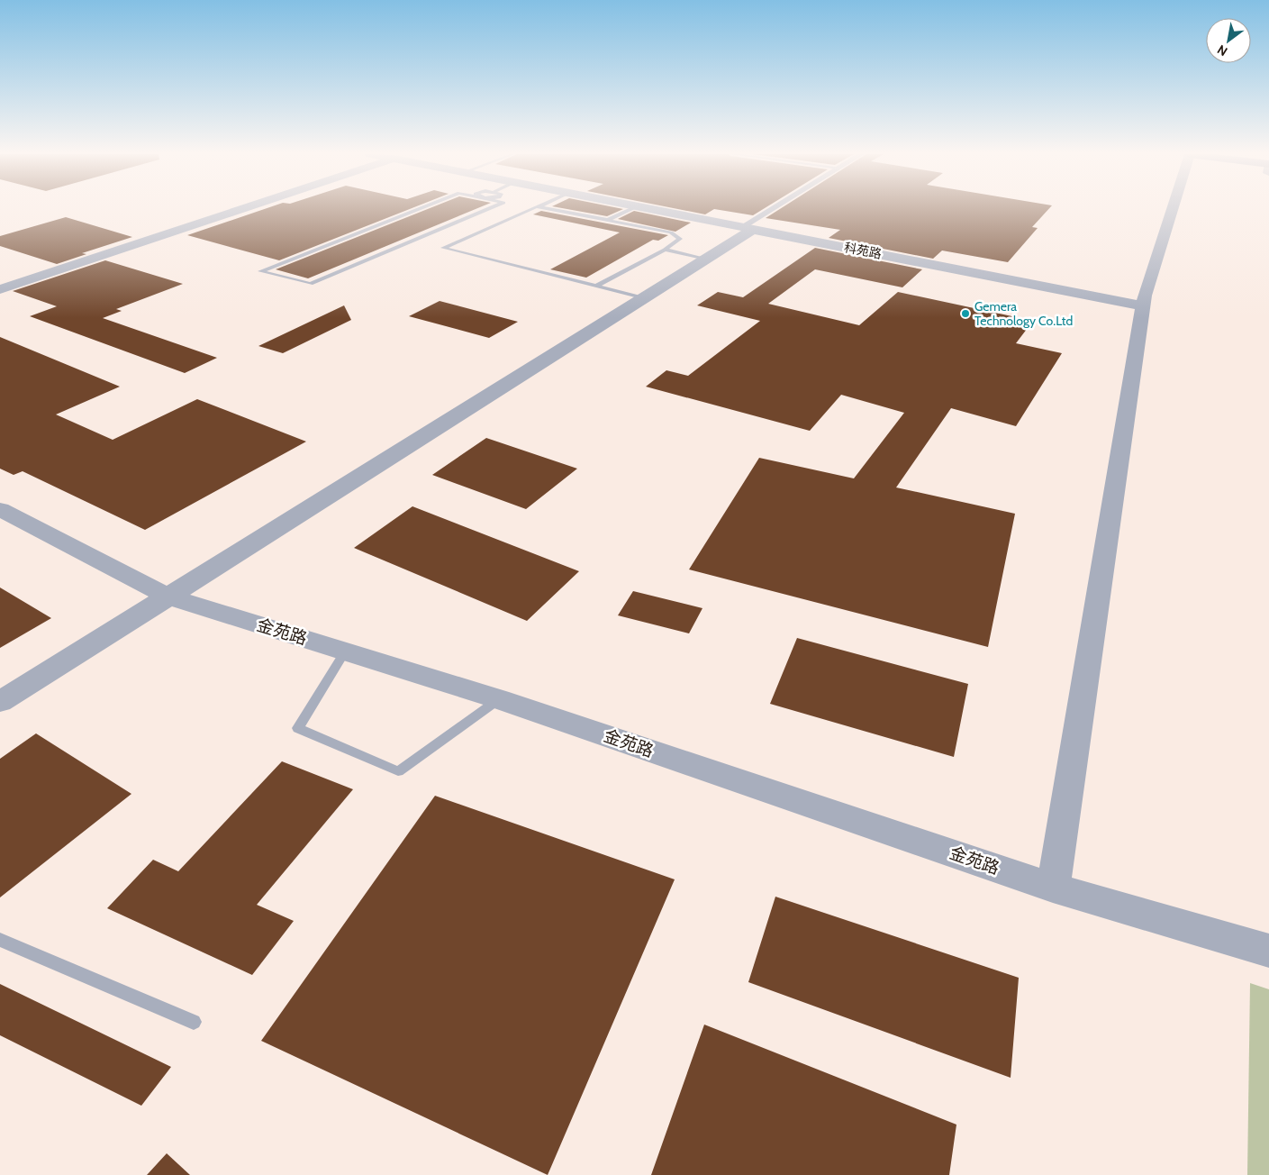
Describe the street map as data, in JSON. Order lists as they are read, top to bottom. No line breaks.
{"streets":{"street":["科苑路","金苑路"]},"places":["Gemera Technology Co.Ltd"],"north":"bottom left"}
